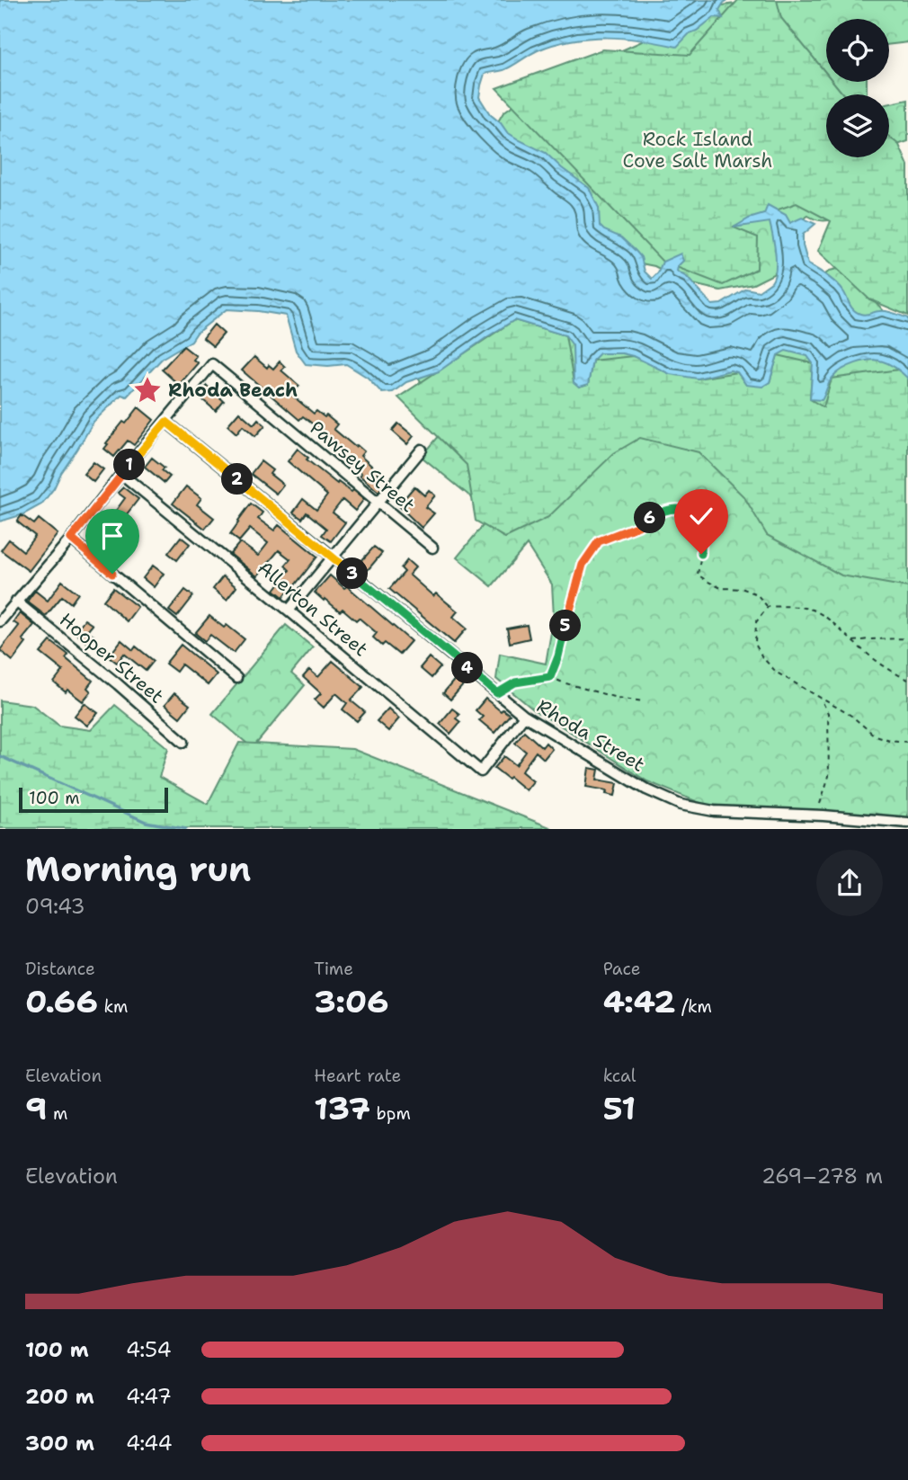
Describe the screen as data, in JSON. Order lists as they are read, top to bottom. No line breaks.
{"streets":{"street":["Pawsey Street","Allerton Street","Hooper Street","Rhoda Street"]},"crossings":[["Pawsey Street","Rhoda Street"],["Allerton Street","Rhoda Street"]],"parks":["Rock Island Cove Salt Marsh"],"places":{"place":["Rhoda Beach"]},"scale_bar":"100 m","page":{"pins":["1","2","6","3","5","4"],"scale":"100 m","heading":["Morning run","09:43"],"stats":[["Distance","0.66 km"],["Time","3:06"],["Pace","4:42 /km"],["Elevation","9 m"],["Heart rate","137 bpm"],["kcal","51"]],"chart":["Elevation","269–278 m"],"list":[{"name":"100 m","note":"4:54"},{"name":"200 m","note":"4:47"},{"name":"300 m","note":"4:44"}]}}
